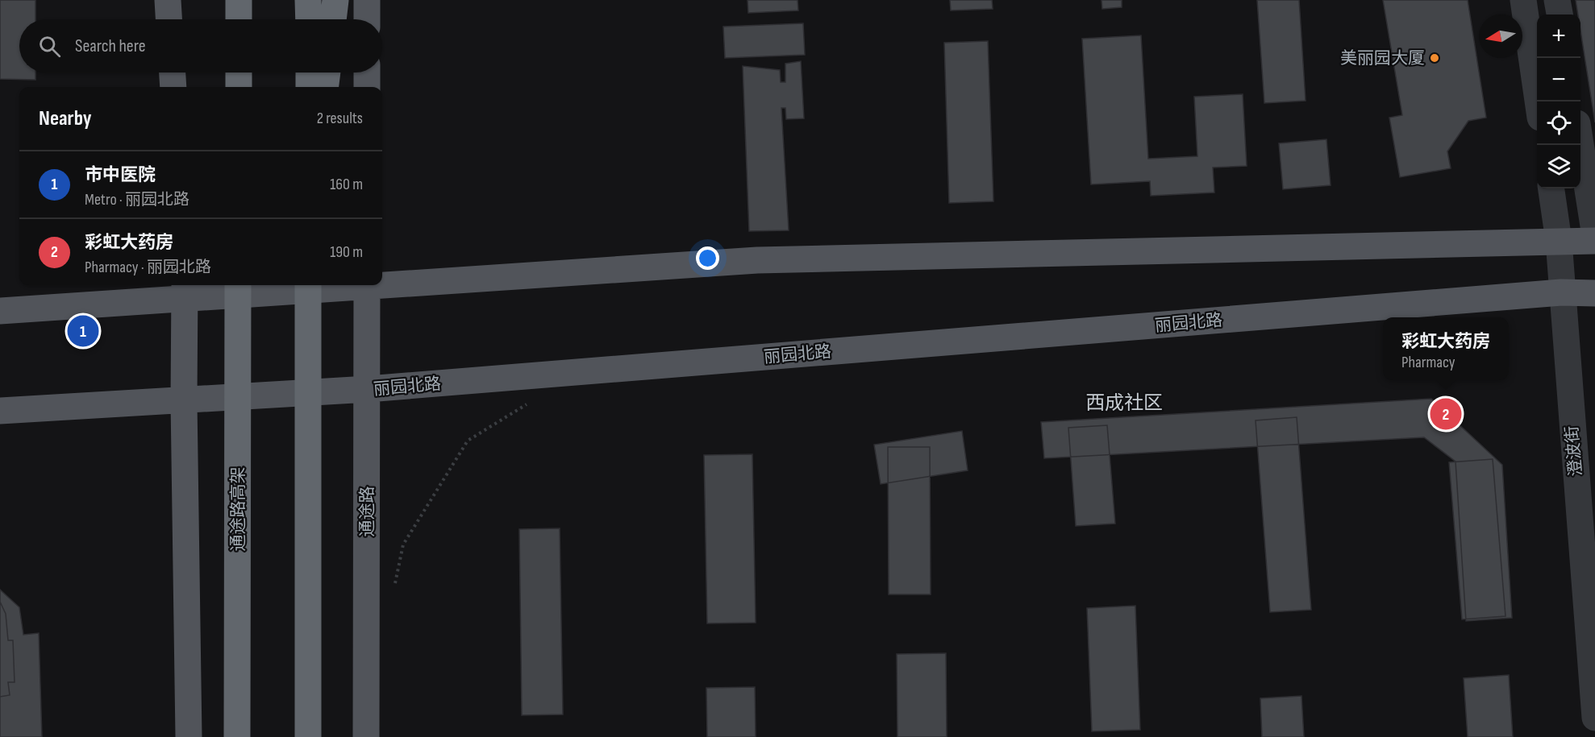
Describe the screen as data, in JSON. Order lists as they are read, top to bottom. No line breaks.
{"streets":{"highway":["通途路高架"],"main road":["丽园北路","通途路"],"street":["澄波街"]},"crossings":[["丽园北路","澄波街"],["丽园北路","通途路"]],"districts":["西成社区"],"places":["美丽园大厦"],"north":"left","page":{"map_buttons":["+","−"],"search":"Search here","heading":["Nearby","2 results"],"list":[{"mark":"1","name":"市中医院","note":"Metro · 丽园北路","value":"160 m"},{"mark":"2","name":"彩虹大药房","note":"Pharmacy · 丽园北路","value":"190 m"}],"pins":["1","2"],"popup":["彩虹大药房","Pharmacy"]}}
